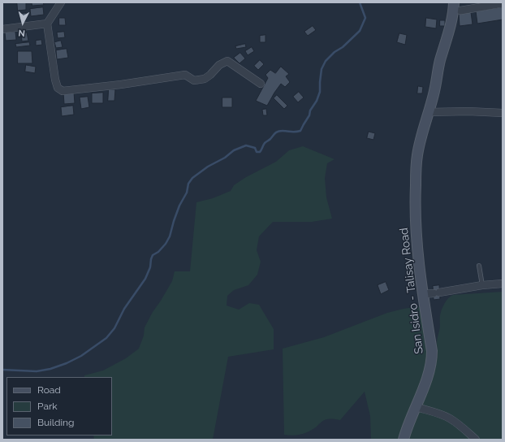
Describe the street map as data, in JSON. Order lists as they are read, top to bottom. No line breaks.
{"streets":{"street":["San Isidro - Talisay Road"]},"legend":["Road","Park","Building"],"north":"bottom"}
